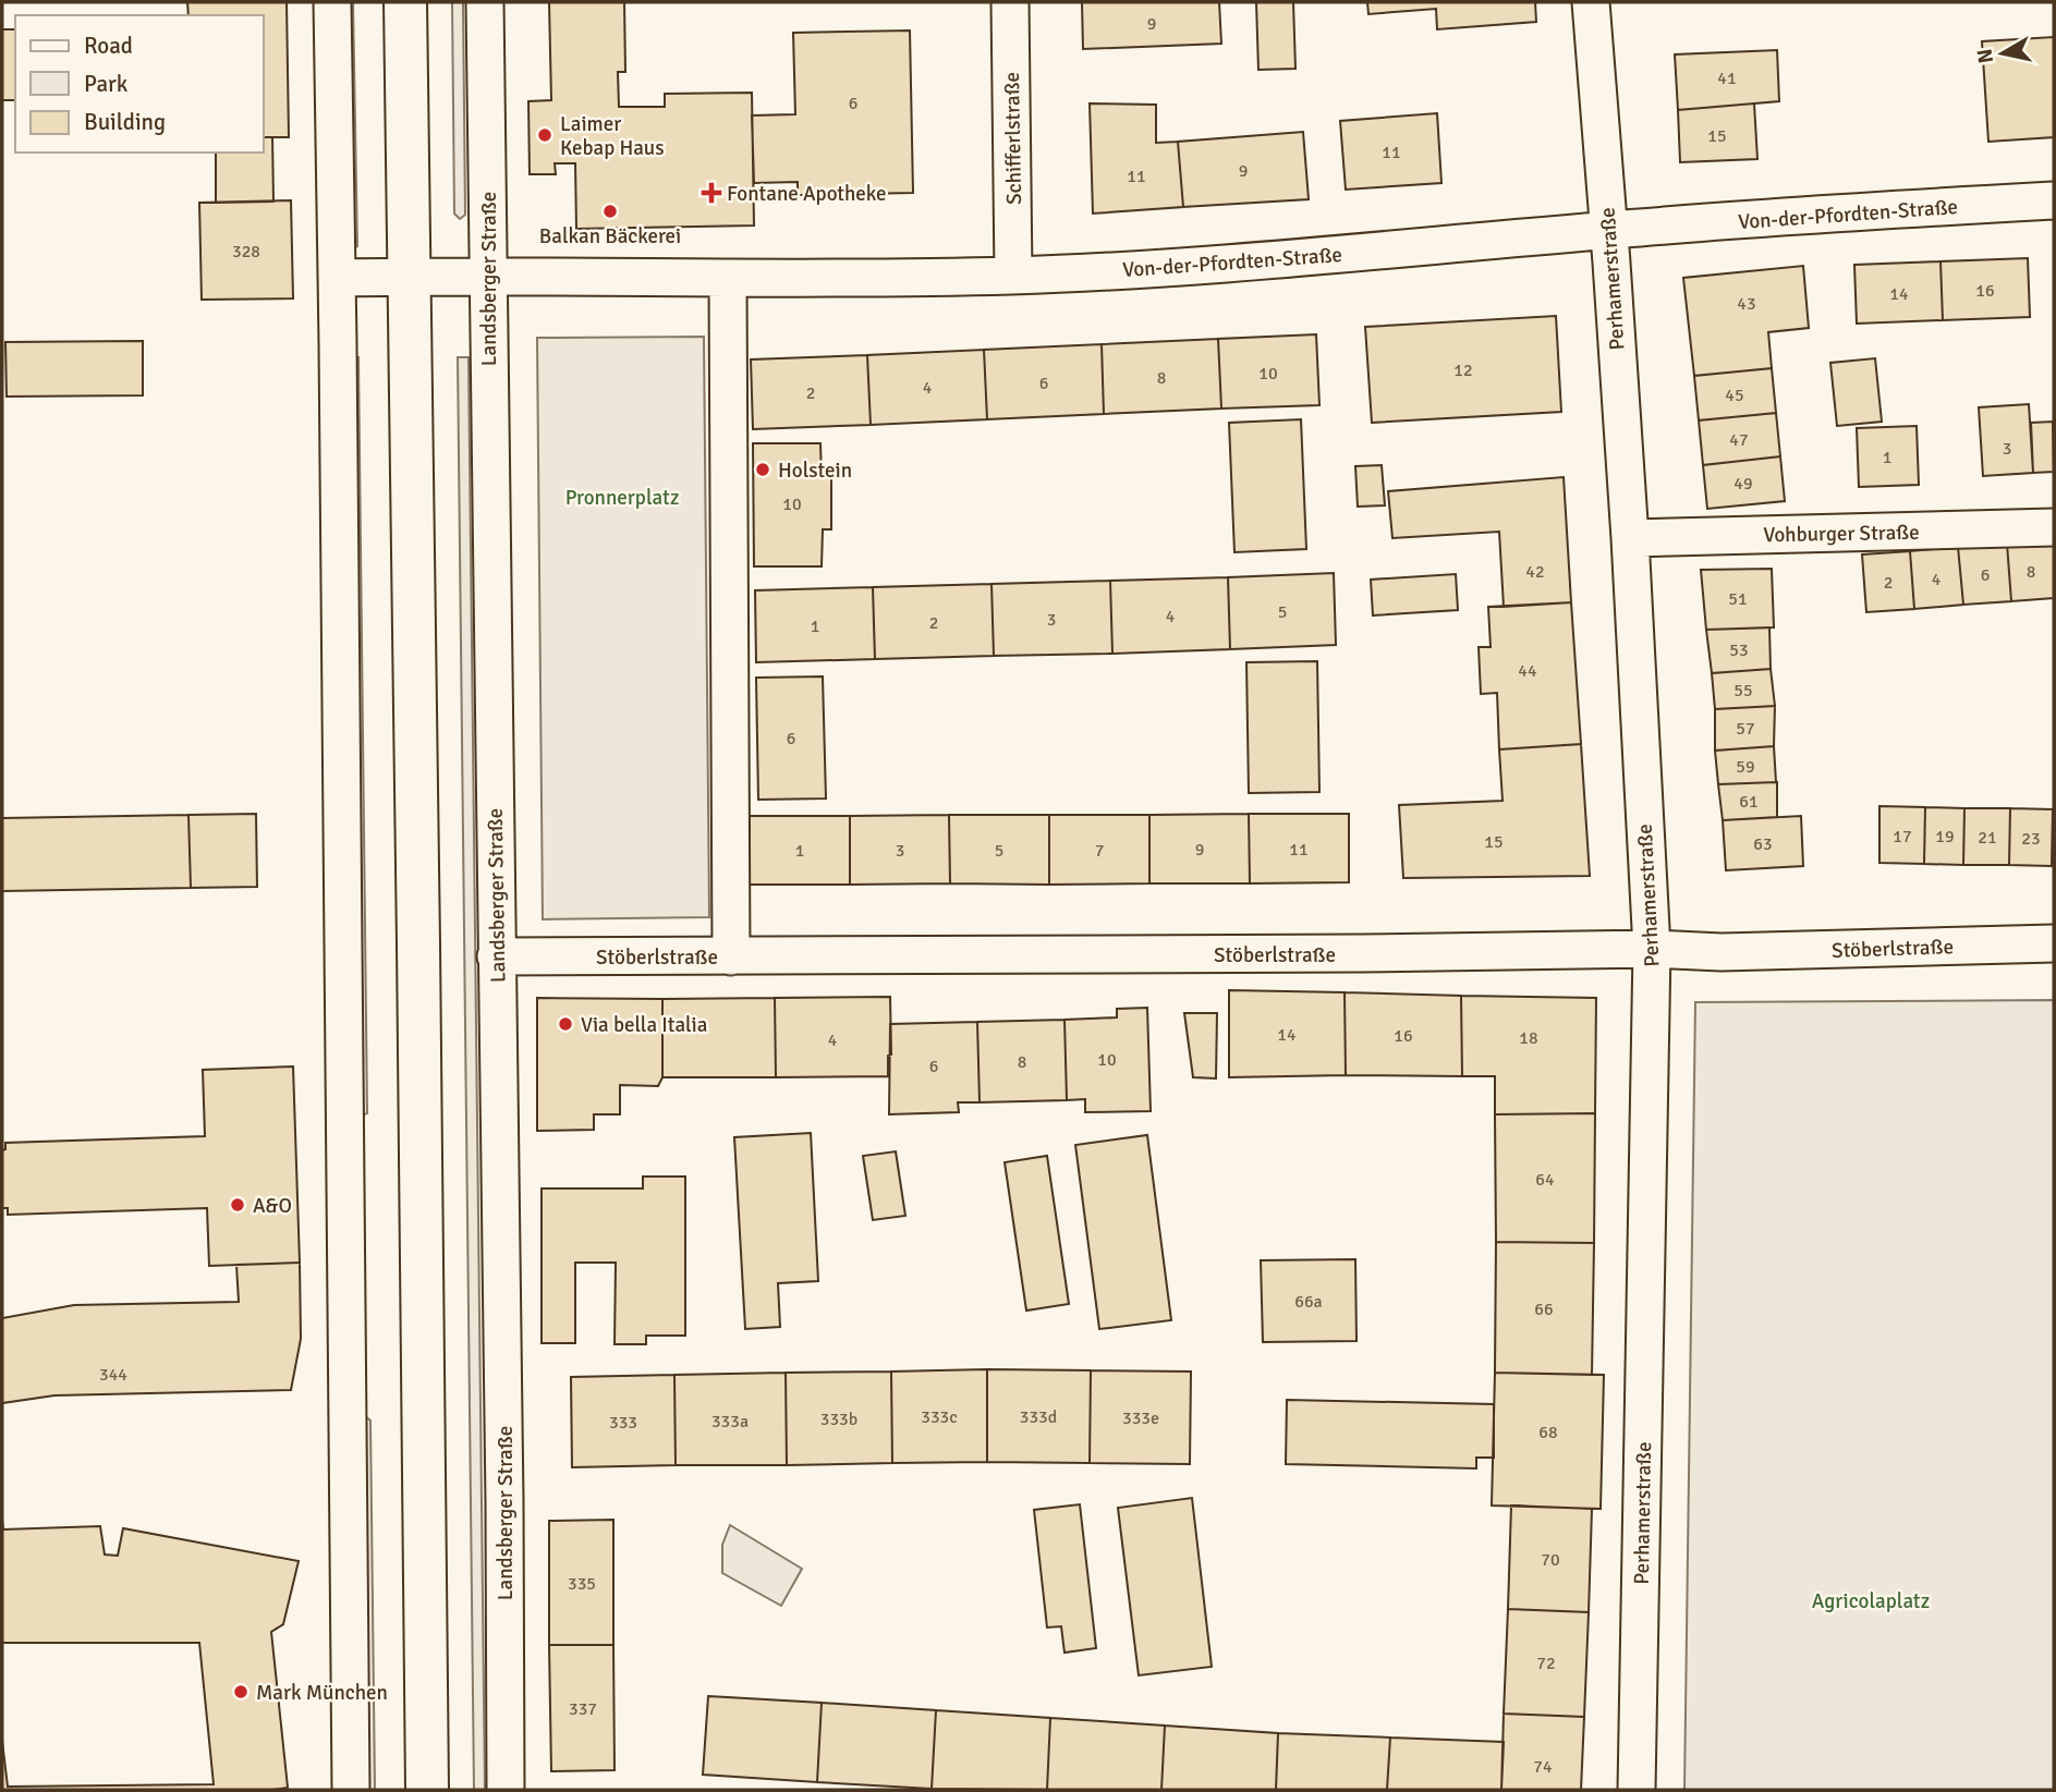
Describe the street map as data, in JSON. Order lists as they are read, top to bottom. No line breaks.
{"streets":{"street":["Schifferlstraße","Von-der-Pfordten-Straße","Landsberger Straße","Perhamerstraße","Vohburger Straße","Stöberlstraße"]},"crossings":[["Schifferlstraße","Von-der-Pfordten-Straße"],["Von-der-Pfordten-Straße","Landsberger Straße"],["Von-der-Pfordten-Straße","Perhamerstraße"],["Landsberger Straße","Stöberlstraße"],["Perhamerstraße","Vohburger Straße"],["Perhamerstraße","Stöberlstraße"]],"parks":["Pronnerplatz","Agricolaplatz"],"places":{"other":["Laimer Kebap Haus","Balkan Bäckerei","Holstein","Via bella Italia","A&O","Mark München"],"health":["Fontane Apotheke"]},"house_numbers":["9","41","6","15","11","9","11","328","16","14","43","12","10","8","6","4","2","45","47","3","1","49","10","42","8","6","4","2","51","5","4","3","2","1","53","44","55","57","6","59","61","17","19","21","23","15","63","9","11","1","3","5","7","14","16","18","4","10","8","6","64","66a","66","344","333c","333d","333e","333b","333a","333","68","70","335","72","337","74"],"legend":["Road","Park","Building"],"north":"left"}
